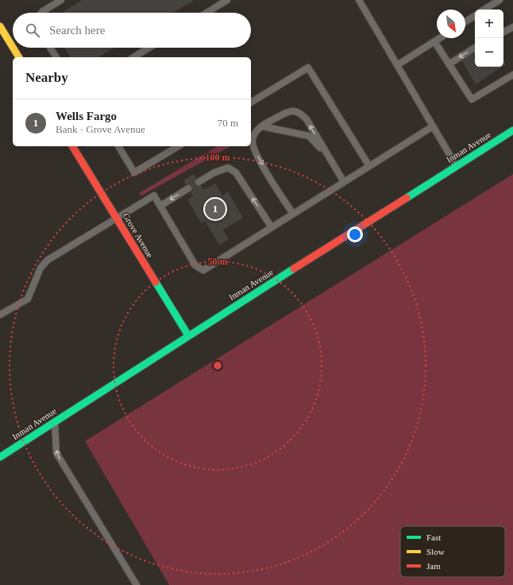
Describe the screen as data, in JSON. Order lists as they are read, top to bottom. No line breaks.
{"streets":{"main road":["Inman Avenue","Grove Avenue"]},"crossings":[["Inman Avenue","Grove Avenue"]],"legend":["Fast","Slow","Jam"],"north":"bottom right","page":{"map_buttons":["+","−"],"search":"Search here","heading":"Nearby","list":[{"mark":"1","name":"Wells Fargo","note":"Bank · Grove Avenue","value":"70 m"}],"pins":"1"},"rings":["100 m","50 m"]}
